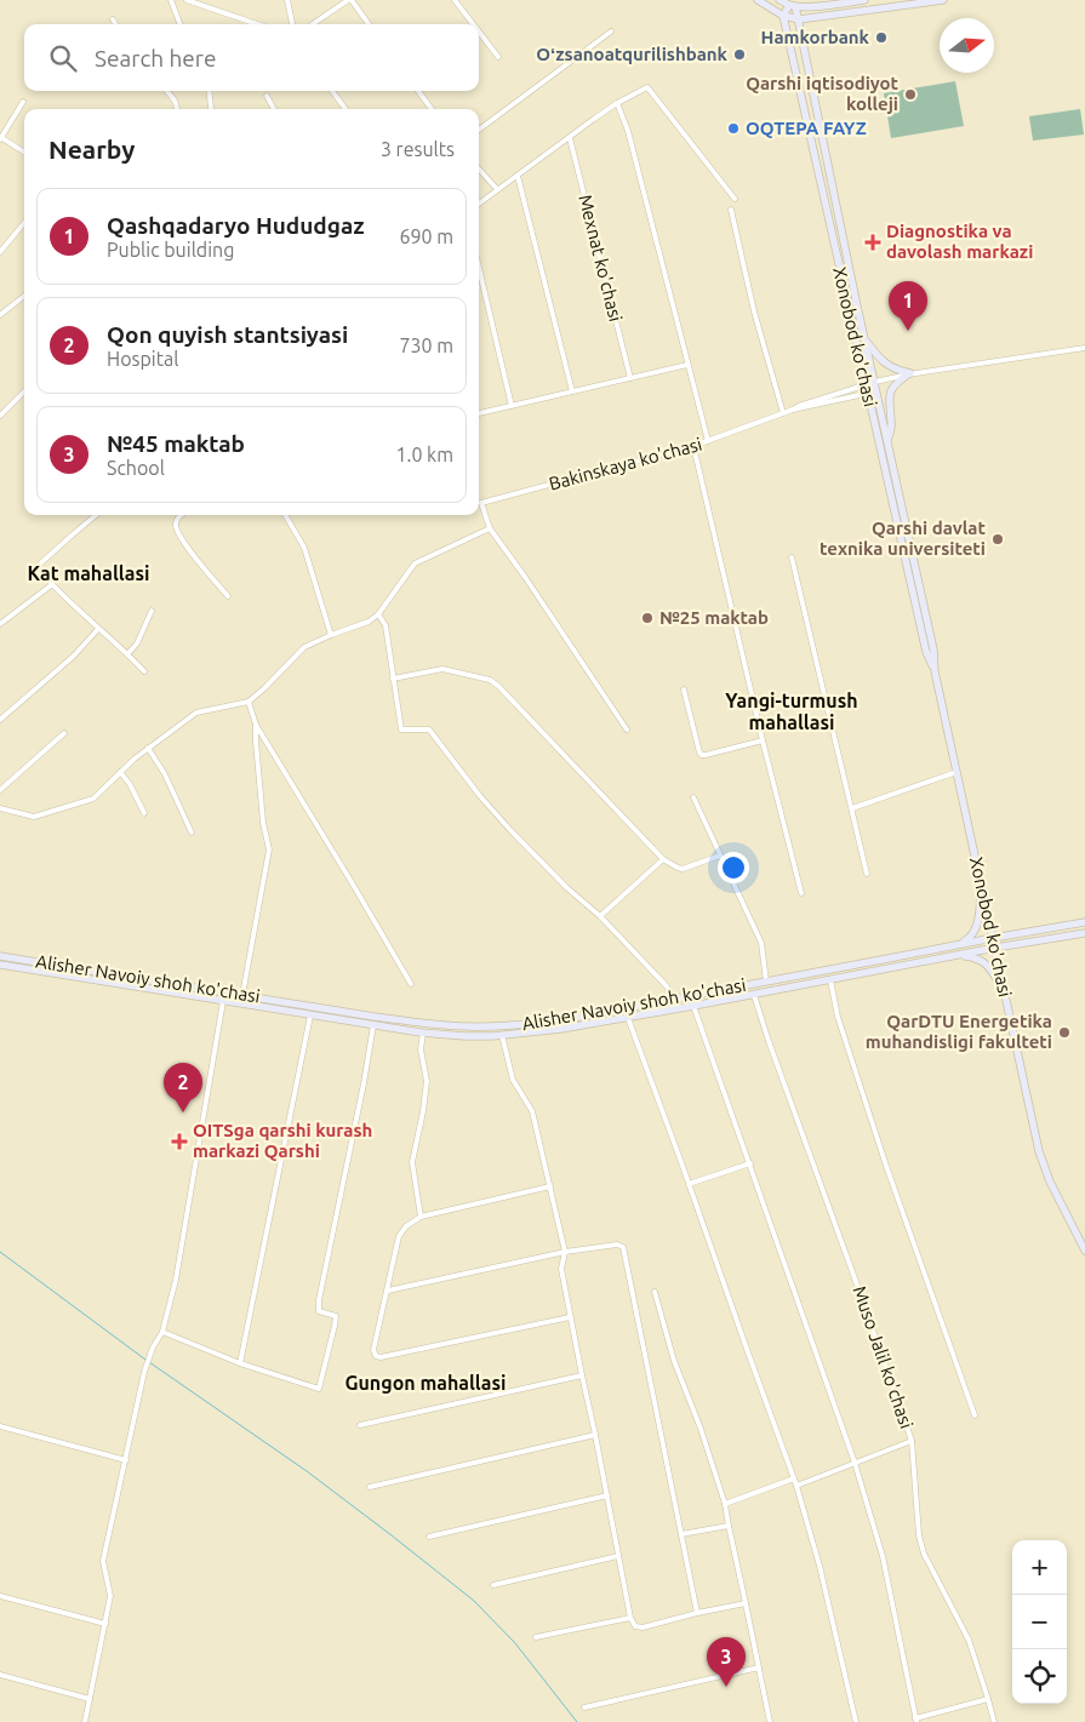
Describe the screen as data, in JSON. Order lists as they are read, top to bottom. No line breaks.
{"streets":{"main road":["Xonobod ko'chasi","Alisher Navoiy shoh ko'chasi"],"street":["Mexnat ko'chasi","Bakinskaya ko'chasi","Muso Jalil ko'chasi"]},"crossings":[["Xonobod ko'chasi","Bakinskaya ko'chasi"],["Xonobod ko'chasi","Alisher Navoiy shoh ko'chasi"],["Alisher Navoiy shoh ko'chasi","Muso Jalil ko'chasi"]],"districts":["Kat mahallasi","Yangi-turmush mahallasi","Gungon mahallasi"],"places":{"other":["Hamkorbank","Oʻzsanoatqurilishbank","Qarshi iqtisodiyot kolleji","OQTEPA FAYZ","Qarshi davlat texnika universiteti","№25 maktab","QarDTU Energetika muhandisligi fakulteti"],"health":["Diagnostika va davolash markazi","OITSga qarshi kurash markazi Qarshi"]},"north":"right","page":{"search":"Search here","heading":["Nearby","3 results"],"list":[{"mark":"1","name":"Qashqadaryo Hududgaz","note":"Public building","value":"690 m"},{"mark":"2","name":"Qon quyish stantsiyasi","note":"Hospital","value":"730 m"},{"mark":"3","name":"№45 maktab","note":"School","value":"1.0 km"}],"pins":["1","2","3"],"map_buttons":["+","−"]}}
